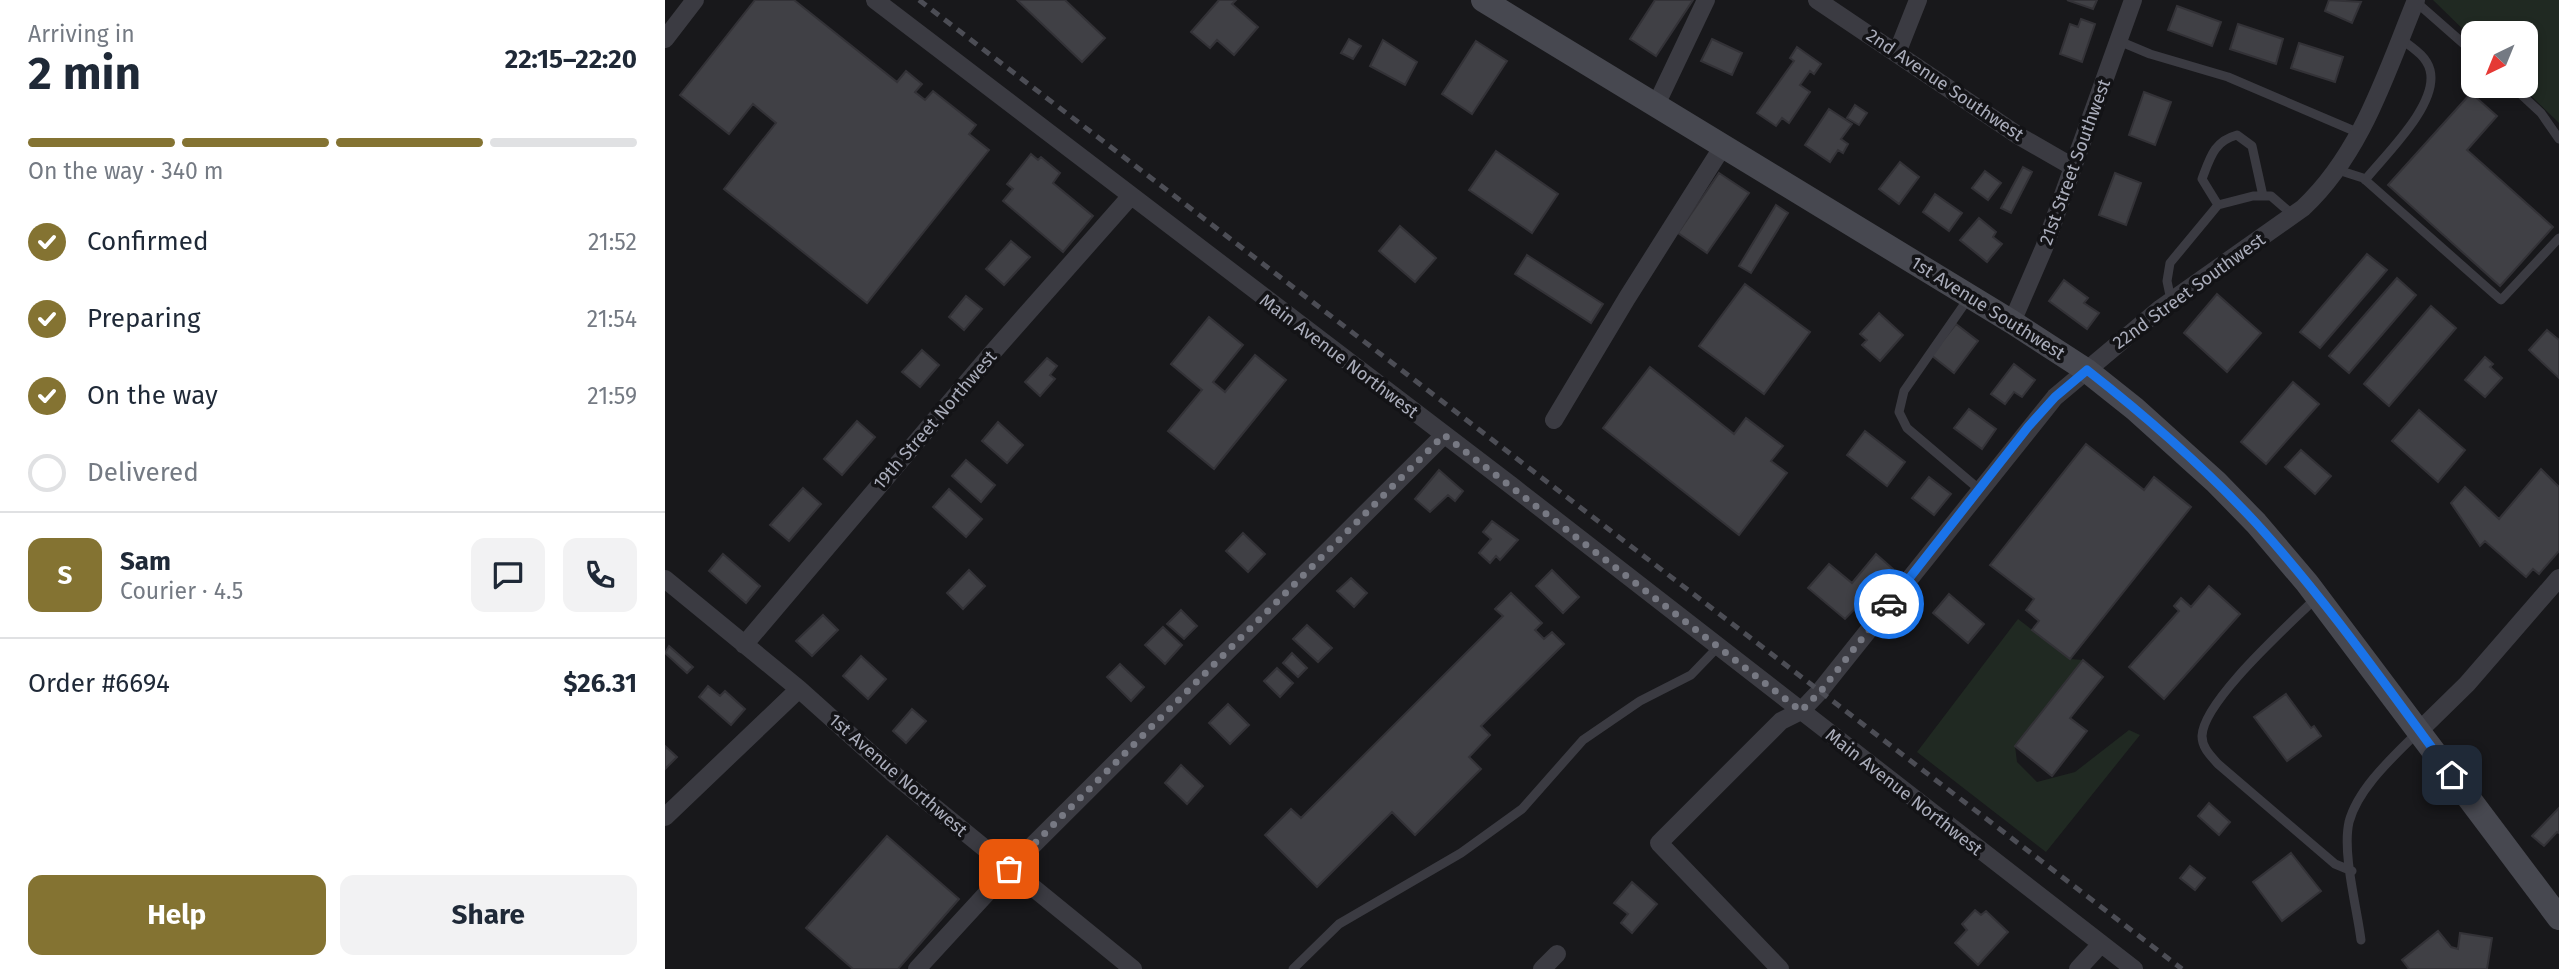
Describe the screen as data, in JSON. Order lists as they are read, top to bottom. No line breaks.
{"streets":{"main road":["1st Avenue Southwest"],"street":["2nd Avenue Southwest","21st Street Southwest","22nd Street Southwest","Main Avenue Northwest","19th Street Northwest","1st Avenue Northwest"]},"crossings":[["2nd Avenue Southwest","21st Street Southwest"],["21st Street Southwest","1st Avenue Southwest"],["22nd Street Southwest","1st Avenue Southwest"],["22nd Street Southwest","Main Avenue Northwest"],["Main Avenue Northwest","19th Street Northwest"],["19th Street Northwest","1st Avenue Northwest"]],"north":"bottom left","page":{"heading":["2 min","Arriving in","22:15–22:20"],"panel":["Sam","Courier · 4.5","Order #6694","$26.31"],"bar":"On the way · 340 m","list":[["Confirmed","21:52"],["Preparing","21:54"],["On the way","21:59"],"Delivered"],"round":"S","buttons":["Help","Share"]}}
